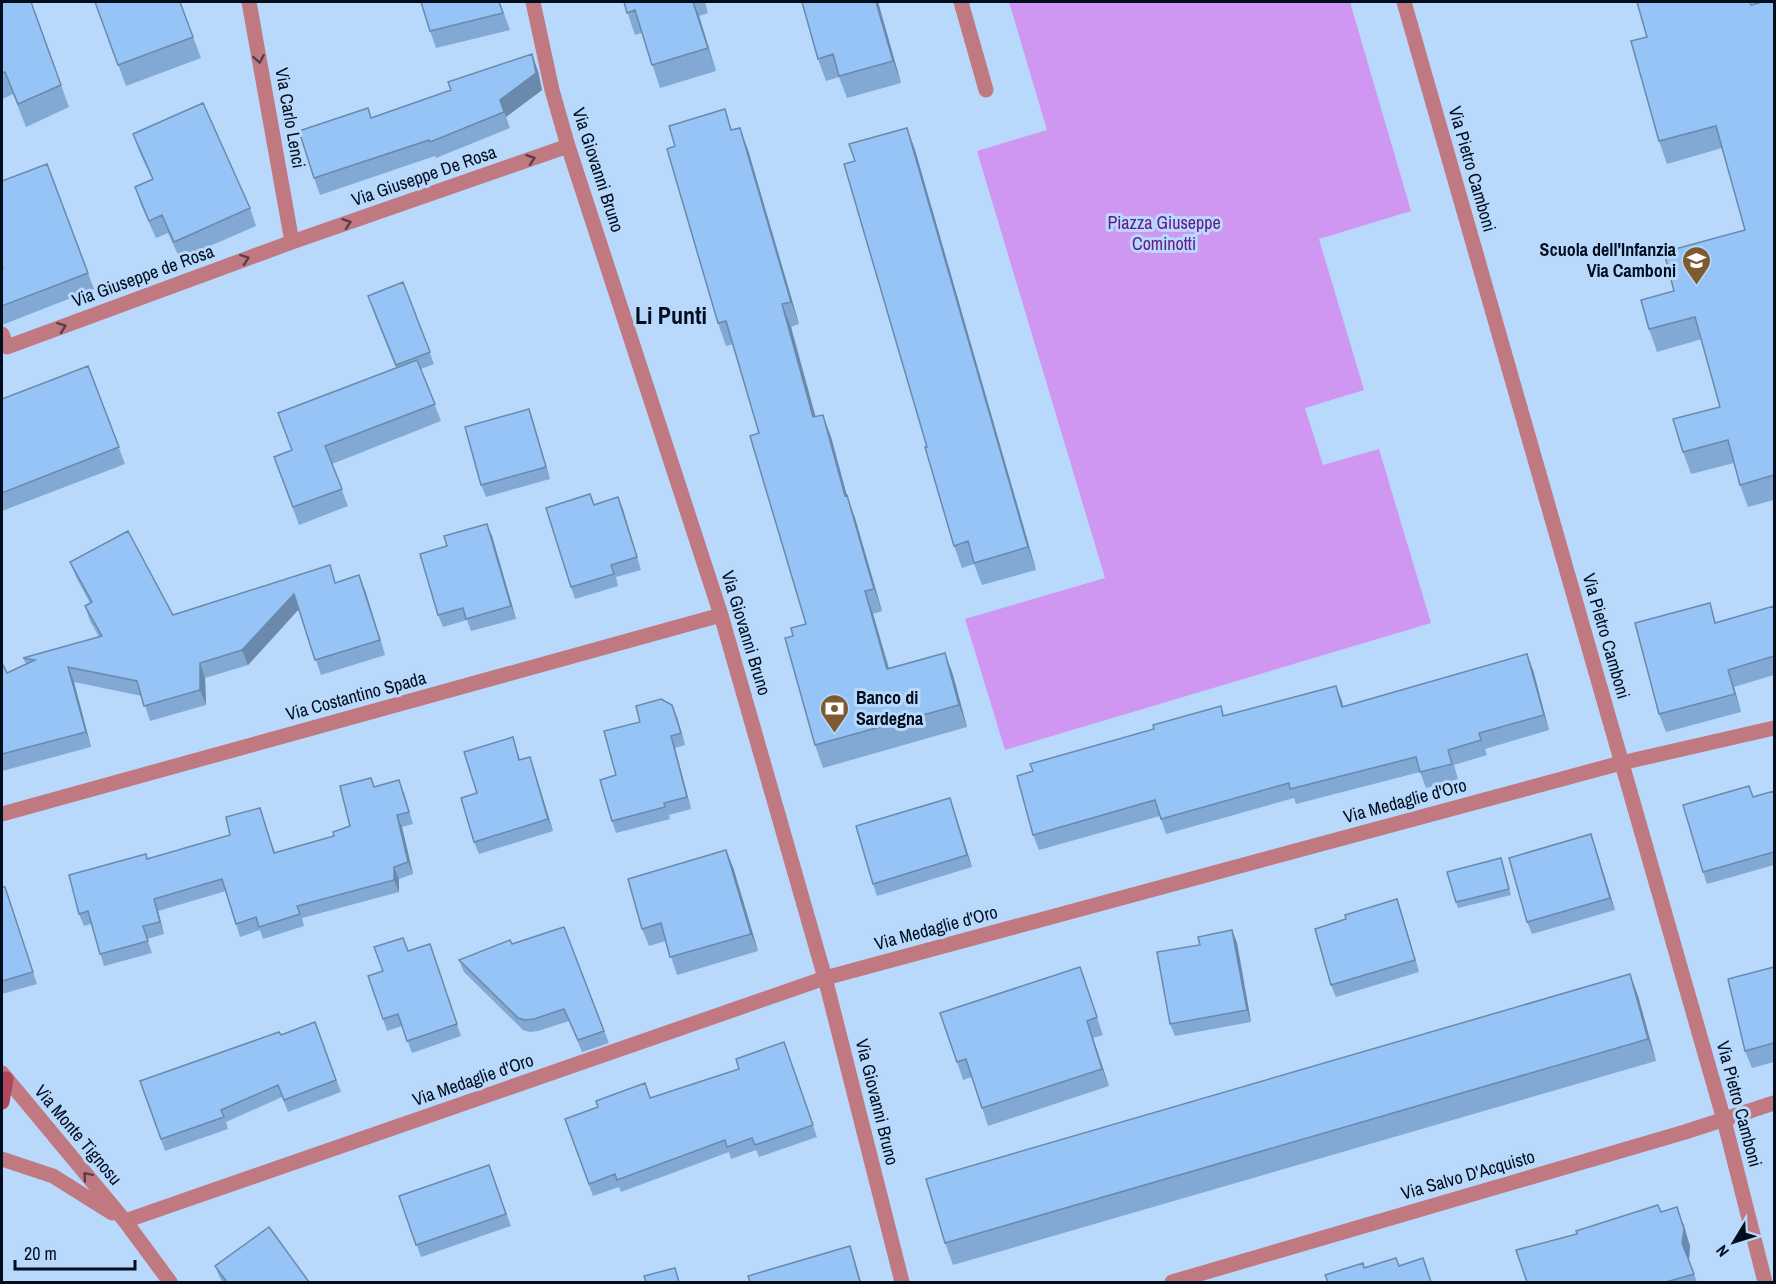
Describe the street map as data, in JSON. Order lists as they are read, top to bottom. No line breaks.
{"streets":{"street":["Via Carlo Lenci","Via Pietro Camboni","Via Giovanni Bruno","Via Giuseppe De Rosa","Via Giuseppe de Rosa","Via Costantino Spada","Via Medaglie d'Oro","Via Monte Tignosu","Via Salvo D'Acquisto"]},"crossings":[["Via Carlo Lenci","Via Giuseppe De Rosa"],["Via Carlo Lenci","Via Giuseppe de Rosa"],["Via Pietro Camboni","Via Medaglie d'Oro"],["Via Pietro Camboni","Via Salvo D'Acquisto"],["Via Giovanni Bruno","Via Giuseppe De Rosa"],["Via Giovanni Bruno","Via Costantino Spada"],["Via Giovanni Bruno","Via Medaglie d'Oro"],["Via Giuseppe De Rosa","Via Giuseppe de Rosa"],["Via Medaglie d'Oro","Via Monte Tignosu"]],"one_way":["Via Carlo Lenci","Via Giuseppe De Rosa","Via Giuseppe de Rosa"],"districts":["Li Punti"],"parks":["Piazza Giuseppe Cominotti"],"places":{"school or university":["Scuola dell'Infanzia Via Camboni"],"bank":["Banco di Sardegna"]},"scale_bar":"20 m","north":"bottom left"}
